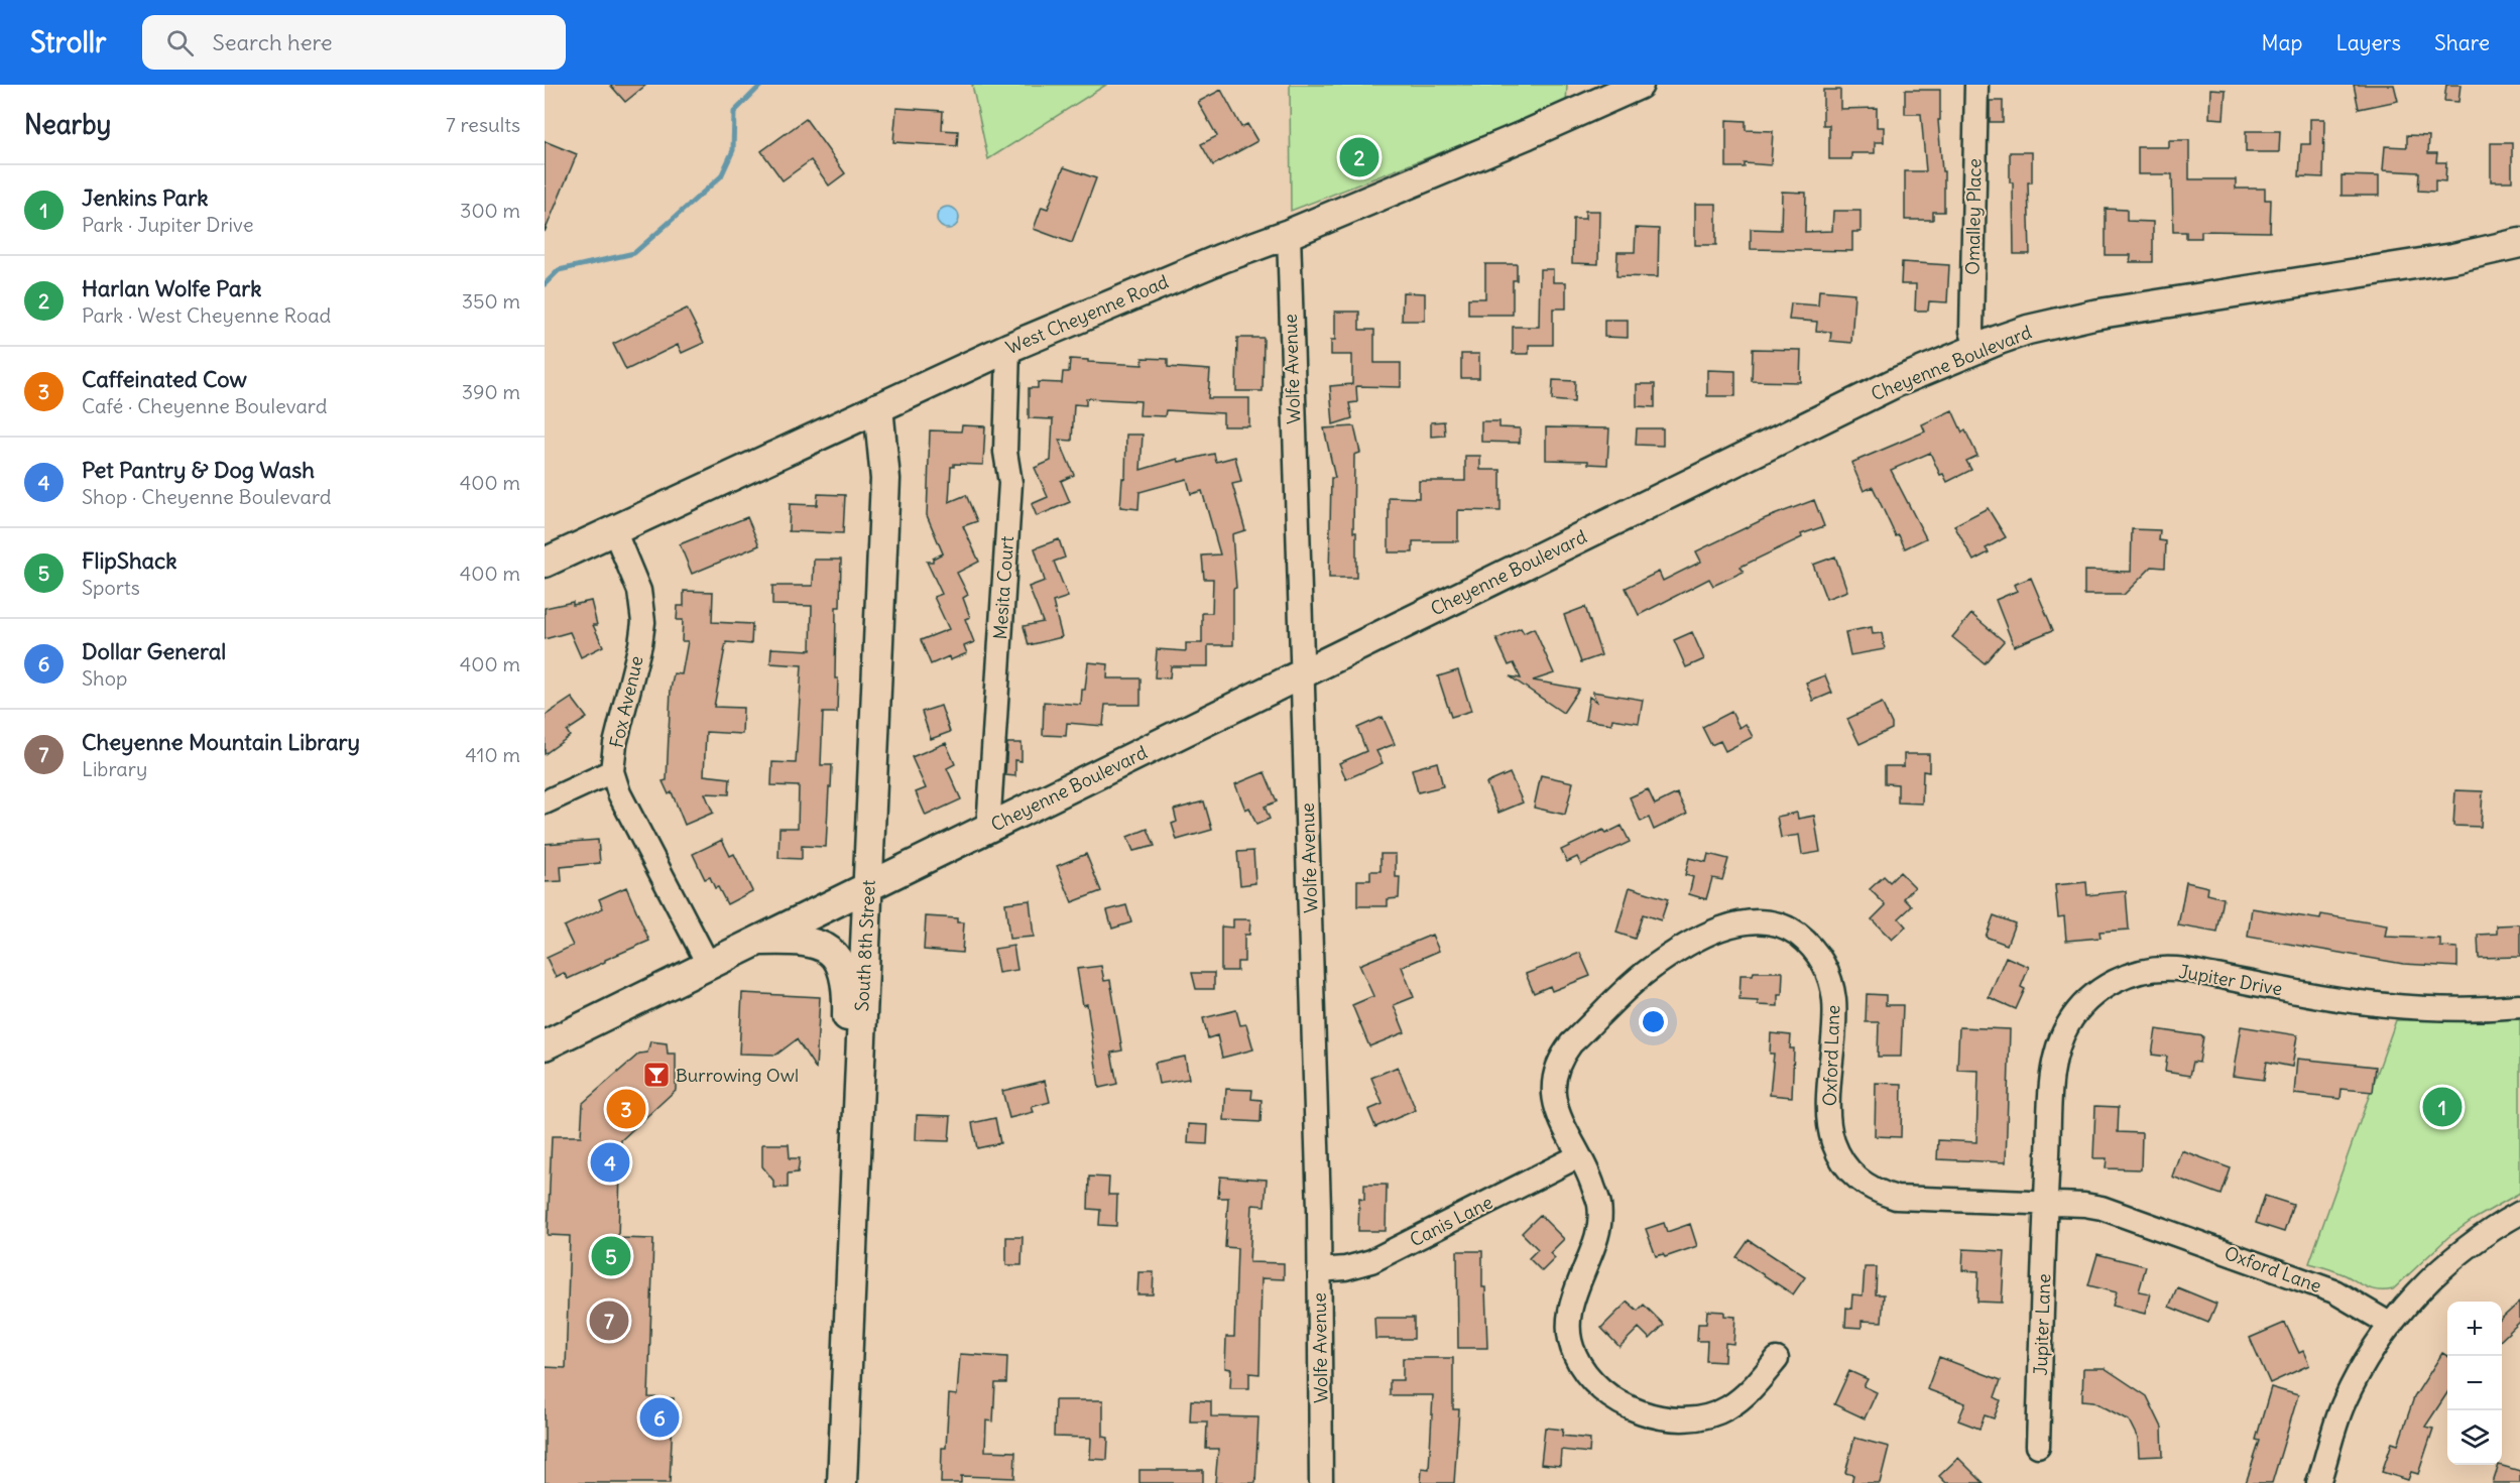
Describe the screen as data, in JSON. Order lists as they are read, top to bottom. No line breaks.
{"streets":{"main road":["West Cheyenne Road","Cheyenne Boulevard","South 8th Street"],"street":["Omalley Place","Wolfe Avenue","Mesita Court","Fox Avenue","Jupiter Drive","Oxford Lane","Canis Lane","Jupiter Lane"]},"crossings":[["Omalley Place","Cheyenne Boulevard"],["West Cheyenne Road","Wolfe Avenue"],["West Cheyenne Road","Mesita Court"],["West Cheyenne Road","Fox Avenue"],["West Cheyenne Road","South 8th Street"],["Cheyenne Boulevard","Wolfe Avenue"],["Cheyenne Boulevard","Mesita Court"],["Cheyenne Boulevard","Fox Avenue"],["Cheyenne Boulevard","South 8th Street"],["Wolfe Avenue","Canis Lane"],["Jupiter Drive","Oxford Lane"],["Jupiter Drive","Jupiter Lane"],["Oxford Lane","Canis Lane"],["Oxford Lane","Jupiter Lane"]],"places":{"bar":["Burrowing Owl"]},"page":{"header":"Strollr","search":"Search here","nav":["Map","Layers","Share"],"heading":["Nearby","7 results"],"pins":["2","1","3","4","5","7","6"],"list":[{"mark":"1","name":"Jenkins Park","note":"Park · Jupiter Drive","value":"300 m"},{"mark":"2","name":"Harlan Wolfe Park","note":"Park · West Cheyenne Road","value":"350 m"},{"mark":"3","name":"Caffeinated Cow","note":"Café · Cheyenne Boulevard","value":"390 m"},{"mark":"4","name":"Pet Pantry & Dog Wash","note":"Shop · Cheyenne Boulevard","value":"400 m"},{"mark":"5","name":"FlipShack","note":"Sports","value":"400 m"},{"mark":"6","name":"Dollar General","note":"Shop","value":"400 m"},{"mark":"7","name":"Cheyenne Mountain Library","note":"Library","value":"410 m"}],"map_buttons":["+","−"]}}
